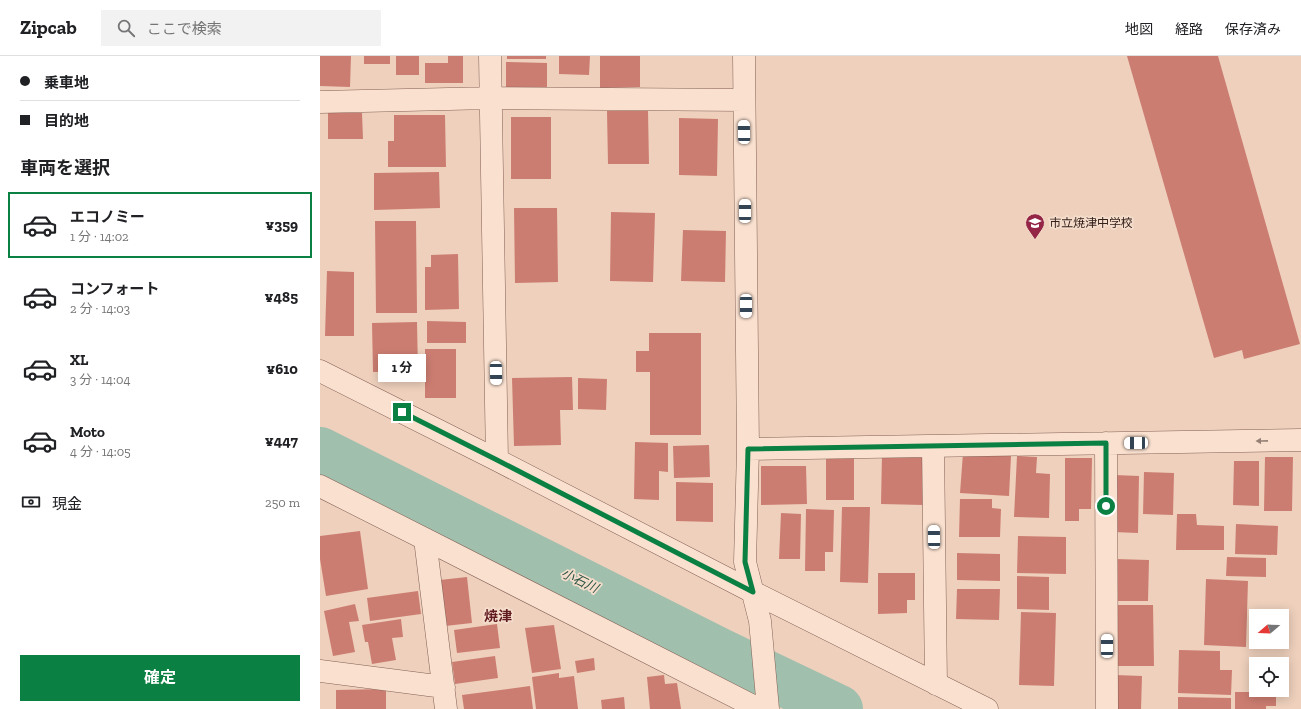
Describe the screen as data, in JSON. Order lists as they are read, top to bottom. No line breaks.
{"districts":["焼津"],"water":["小石川"],"places":{"school or university":["市立焼津中学校"]},"north":"left","page":{"header":"Zipcab","search":"ここで検索","nav":["地図","経路","保存済み"],"banner":["乗車地","目的地"],"heading":"車両を選択","list":[{"name":"エコノミー","note":"1 分 · 14:02","value":"¥359"},{"name":"コンフォート","note":"2 分 · 14:03","value":"¥485"},{"name":"XL","note":"3 分 · 14:04","value":"¥610"},{"name":"Moto","note":"4 分 · 14:05","value":"¥447"}],"bubble":"1 分","pay":["現金","250 m"],"buttons":"確定"}}
